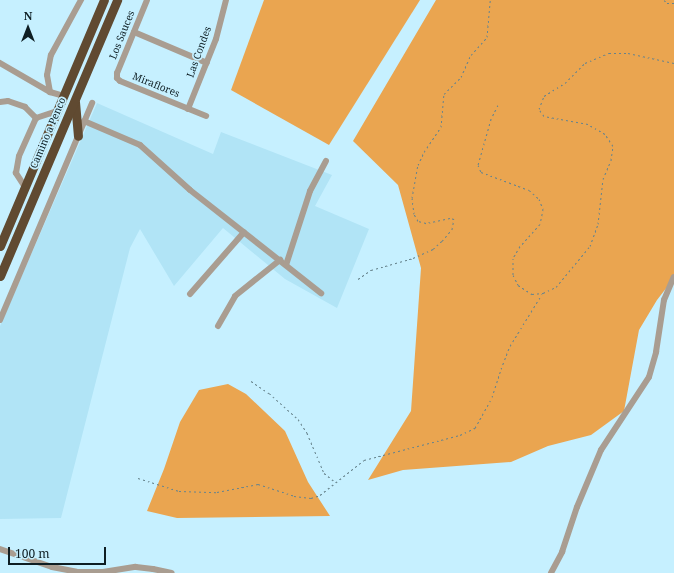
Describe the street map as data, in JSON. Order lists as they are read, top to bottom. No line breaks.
{"streets":{"highway":["Camino a Penco"],"street":["Los Sauces","Las Condes","Miraflores"]},"crossings":[["Los Sauces","Miraflores"],["Las Condes","Miraflores"]],"scale_bar":"100 m","north":"top"}
